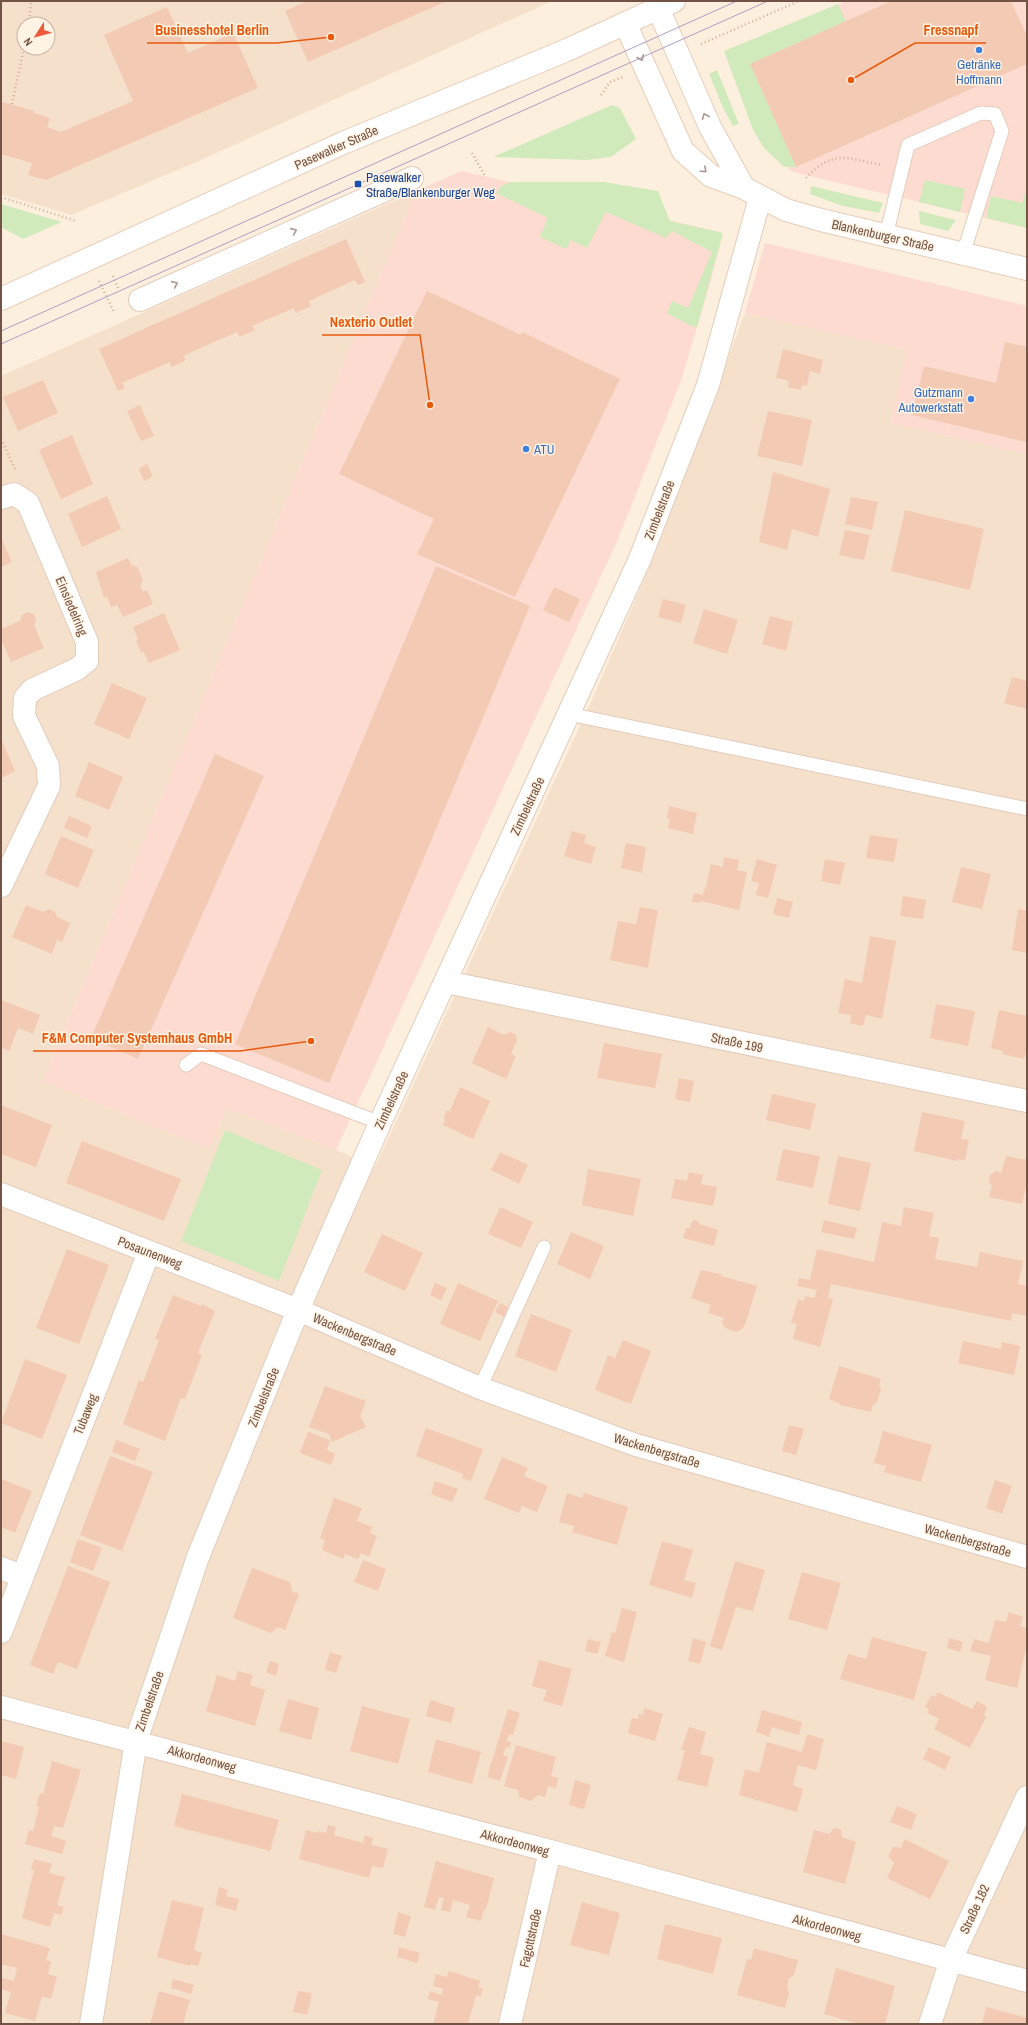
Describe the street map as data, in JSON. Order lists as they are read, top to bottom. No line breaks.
{"streets":{"street":["Pasewalker Straße","Blankenburger Straße","Zimbelstraße","Einsiedelring","Straße 199","Posaunenweg","Wackenbergstraße","Tubaweg","Akkordeonweg","Straße 182","Fagottstraße"]},"crossings":[["Pasewalker Straße","Blankenburger Straße"],["Blankenburger Straße","Zimbelstraße"],["Zimbelstraße","Straße 199"],["Zimbelstraße","Posaunenweg"],["Zimbelstraße","Wackenbergstraße"],["Zimbelstraße","Akkordeonweg"],["Posaunenweg","Wackenbergstraße"],["Posaunenweg","Tubaweg"],["Akkordeonweg","Straße 182"],["Akkordeonweg","Fagottstraße"]],"places":{"other":["Businesshotel Berlin","Getränke Hoffmann","Fressnapf","Gutzmann Autowerkstatt","Nexterio Outlet","ATU","F&M Computer Systemhaus GmbH"],"transit":["Pasewalker Straße/Blankenburger Weg"]},"north":"bottom left"}
